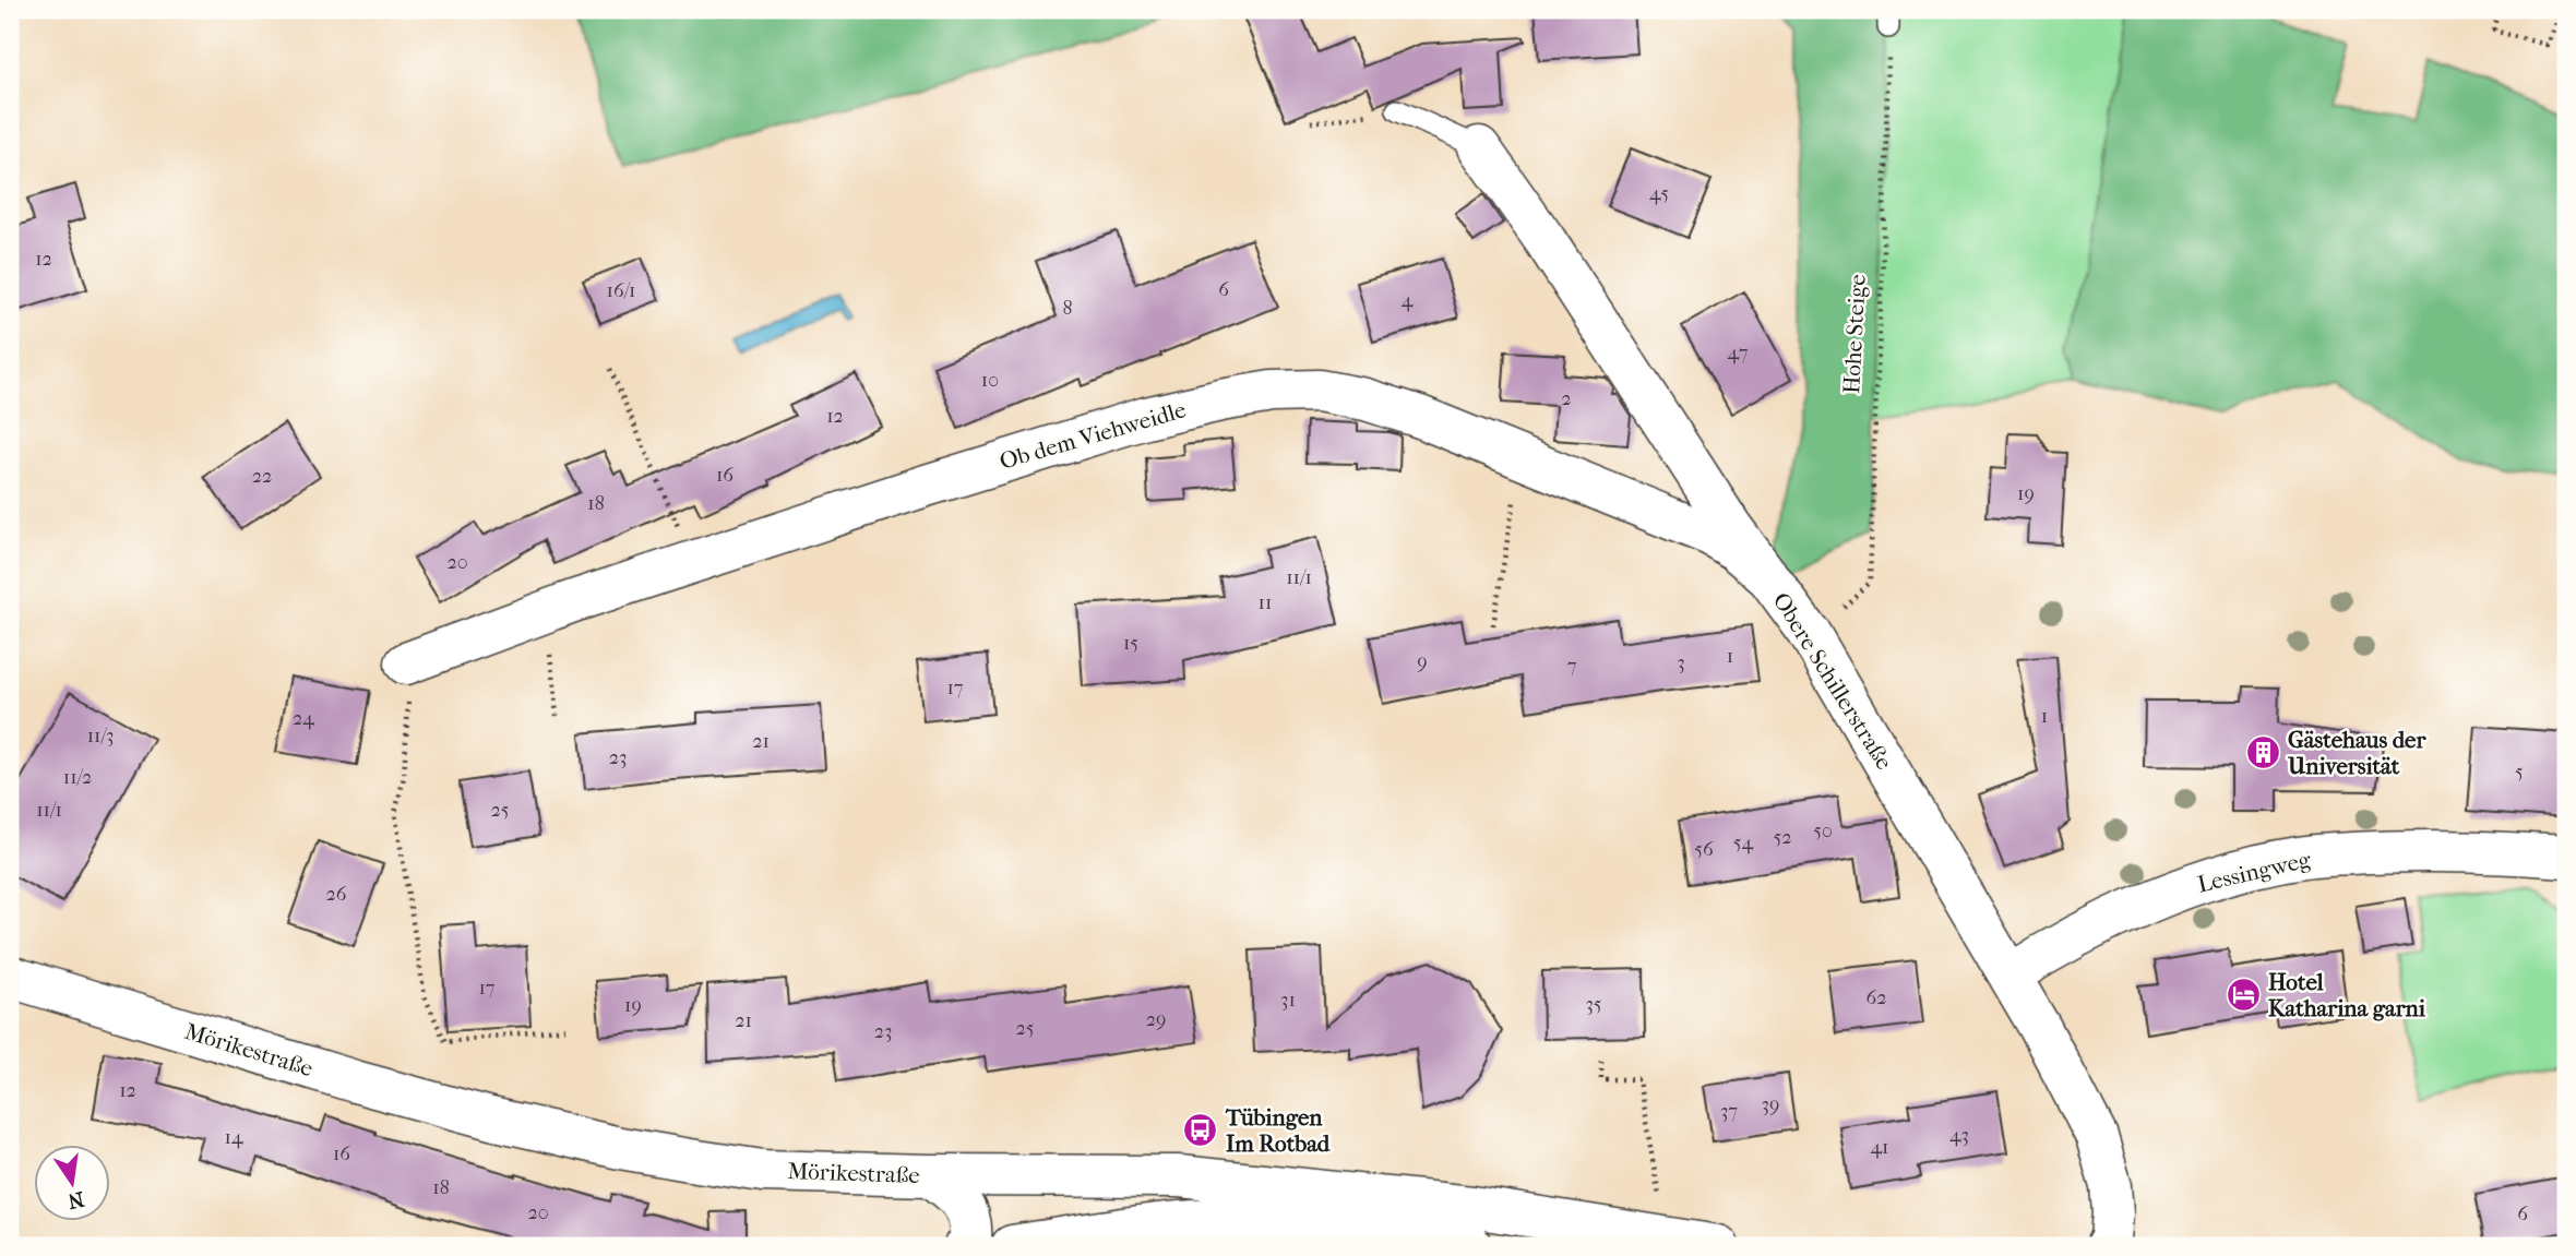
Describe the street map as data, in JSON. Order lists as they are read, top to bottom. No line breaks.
{"streets":{"street":["Ob dem Viehweidle","Obere Schillerstraße","Lessingweg","Mörikestraße"],"path":["Hohe Steige"]},"crossings":[["Hohe Steige","Obere Schillerstraße"],["Ob dem Viehweidle","Obere Schillerstraße"],["Obere Schillerstraße","Lessingweg"]],"places":{"building":["Gästehaus der Universität"],"hotel":["Hotel Katharina garni"],"bus stop":["Tübingen Im Rotbad"]},"house_numbers":["45","12","6","16/1","4","8","47","10","2","12","16","22","19","18","20","11/1","11","15","1","9","3","7","17","1","24","11/3","21","23","5","11/2","11/1","25","50","52","54","56","26","17","62","31","35","19","29","21","25","23","12","39","37","43","14","41","16","18","20","6"],"north":"bottom"}
